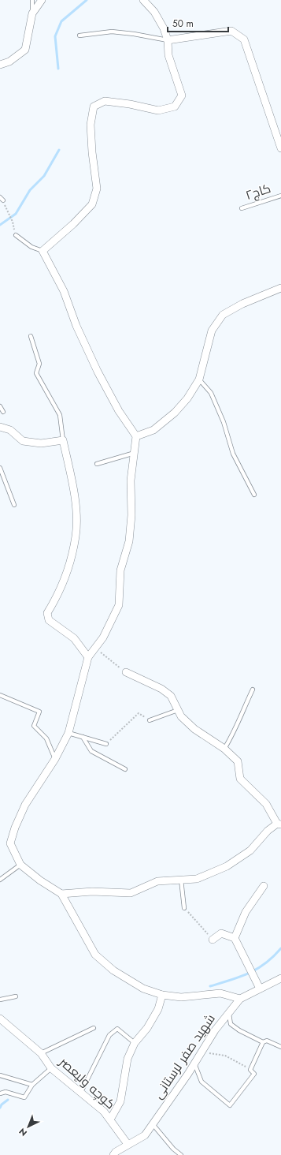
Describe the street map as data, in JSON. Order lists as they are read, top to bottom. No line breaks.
{"streets":{"street":["شهید صفر لرستانی","کوچه ولیعصر"],"lane":["کاج۲"]},"crossings":[["شهید صفر لرستانی","کوچه ولیعصر"]],"scale_bar":"50 m","north":"bottom left"}
